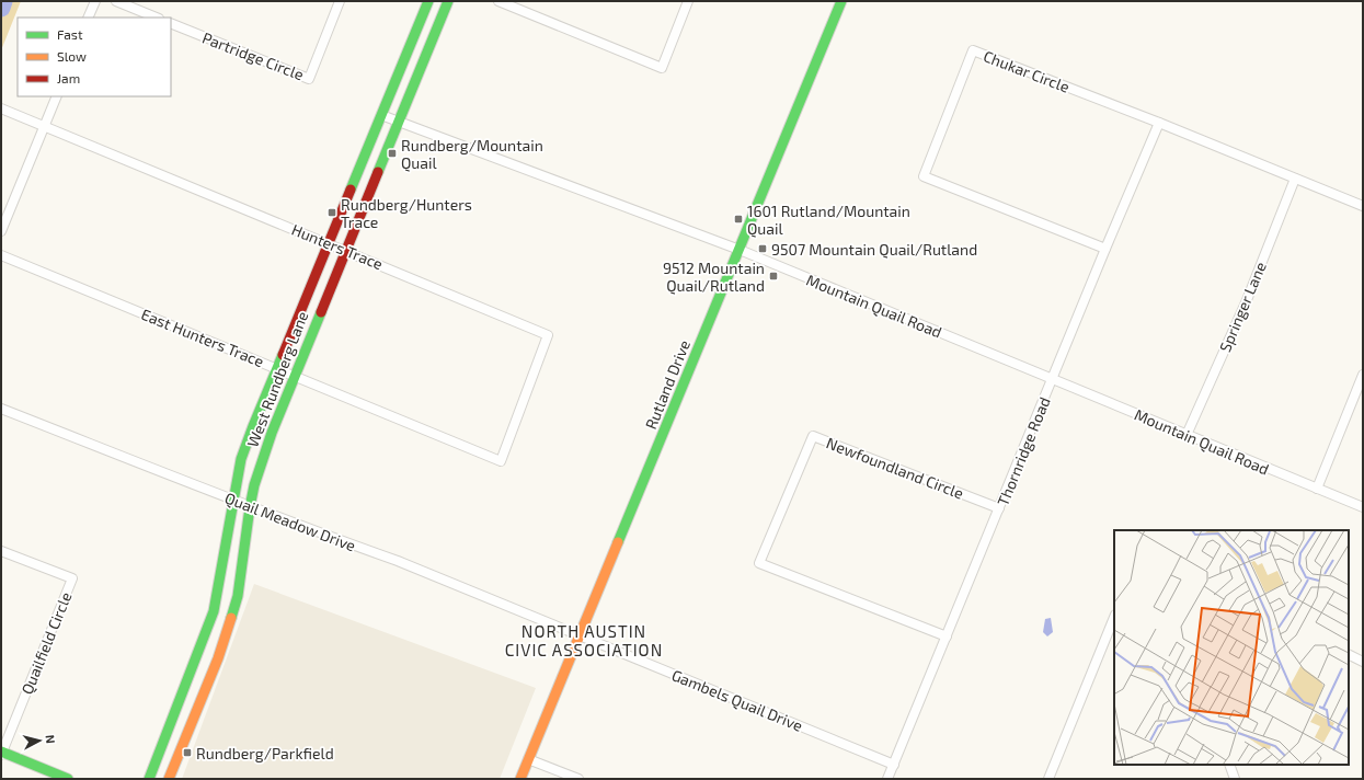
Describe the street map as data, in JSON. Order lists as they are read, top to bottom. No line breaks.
{"streets":{"main road":["West Rundberg Lane","Rutland Drive"],"street":["Partridge Circle","Chukar Circle","Hunters Trace","Mountain Quail Road","Springer Lane","East Hunters Trace","Thornridge Road","Newfoundland Circle","Quail Meadow Drive","Quailfield Circle","Gambels Quail Drive"]},"crossings":[["Chukar Circle","Springer Lane"],["Chukar Circle","Thornridge Road"],["Hunters Trace","East Hunters Trace"],["Hunters Trace","West Rundberg Lane"],["Mountain Quail Road","Springer Lane"],["Mountain Quail Road","West Rundberg Lane"],["Mountain Quail Road","Rutland Drive"],["Mountain Quail Road","Thornridge Road"],["East Hunters Trace","West Rundberg Lane"],["West Rundberg Lane","Quail Meadow Drive"],["Rutland Drive","Quail Meadow Drive"],["Rutland Drive","Gambels Quail Drive"],["Thornridge Road","Newfoundland Circle"],["Thornridge Road","Gambels Quail Drive"],["Quail Meadow Drive","Gambels Quail Drive"]],"districts":["NORTH AUSTIN CIVIC ASSOCIATION"],"places":{"transit":["Rundberg/Mountain Quail","Rundberg/Hunters Trace","1601 Rutland/Mountain Quail","9507 Mountain Quail/Rutland","9512 Mountain Quail/Rutland","Rundberg/Parkfield"]},"legend":["Fast","Slow","Jam"],"north":"right"}
